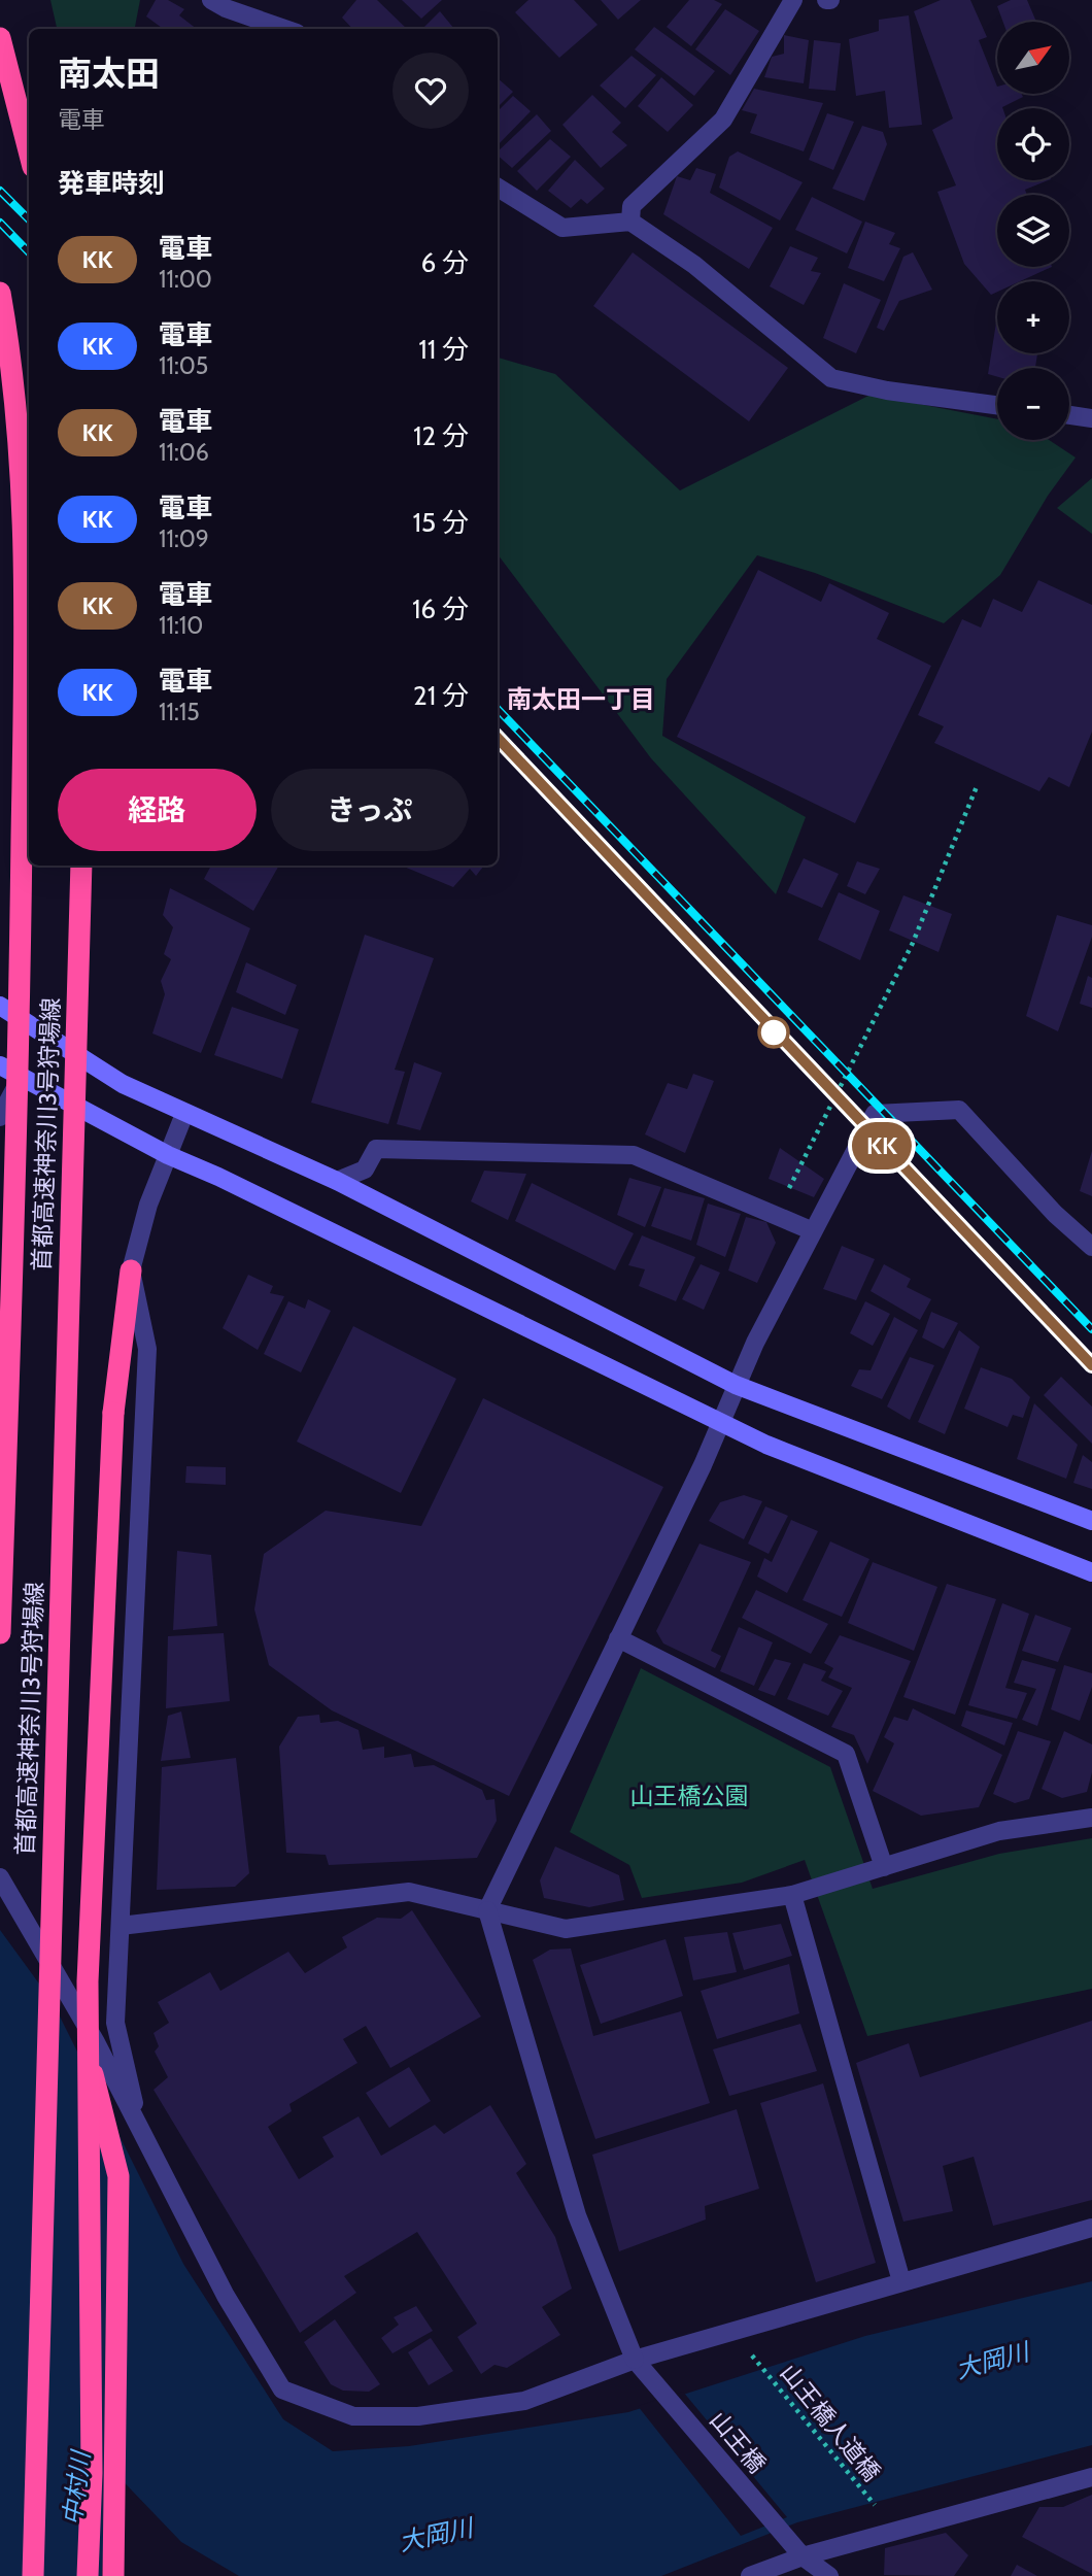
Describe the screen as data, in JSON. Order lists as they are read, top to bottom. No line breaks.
{"streets":{"highway":["首都高速神奈川3号狩場線"],"street":["山王橋"],"path":["山王橋人道橋"]},"districts":["南太田一丁目"],"water":["大岡川","中村川"],"parks":["山王橋公園"],"north":"top right","page":{"on_map":"KK","map_buttons":["+","−"],"heading":[["南太田","電車"],"発車時刻"],"list":[{"mark":"KK","name":"電車","note":"11:00","value":"6 分"},{"mark":"KK","name":"電車","note":"11:05","value":"11 分"},{"mark":"KK","name":"電車","note":"11:06","value":"12 分"},{"mark":"KK","name":"電車","note":"11:09","value":"15 分"},{"mark":"KK","name":"電車","note":"11:10","value":"16 分"},{"mark":"KK","name":"電車","note":"11:15","value":"21 分"}],"buttons":["経路","きっぷ"]}}
